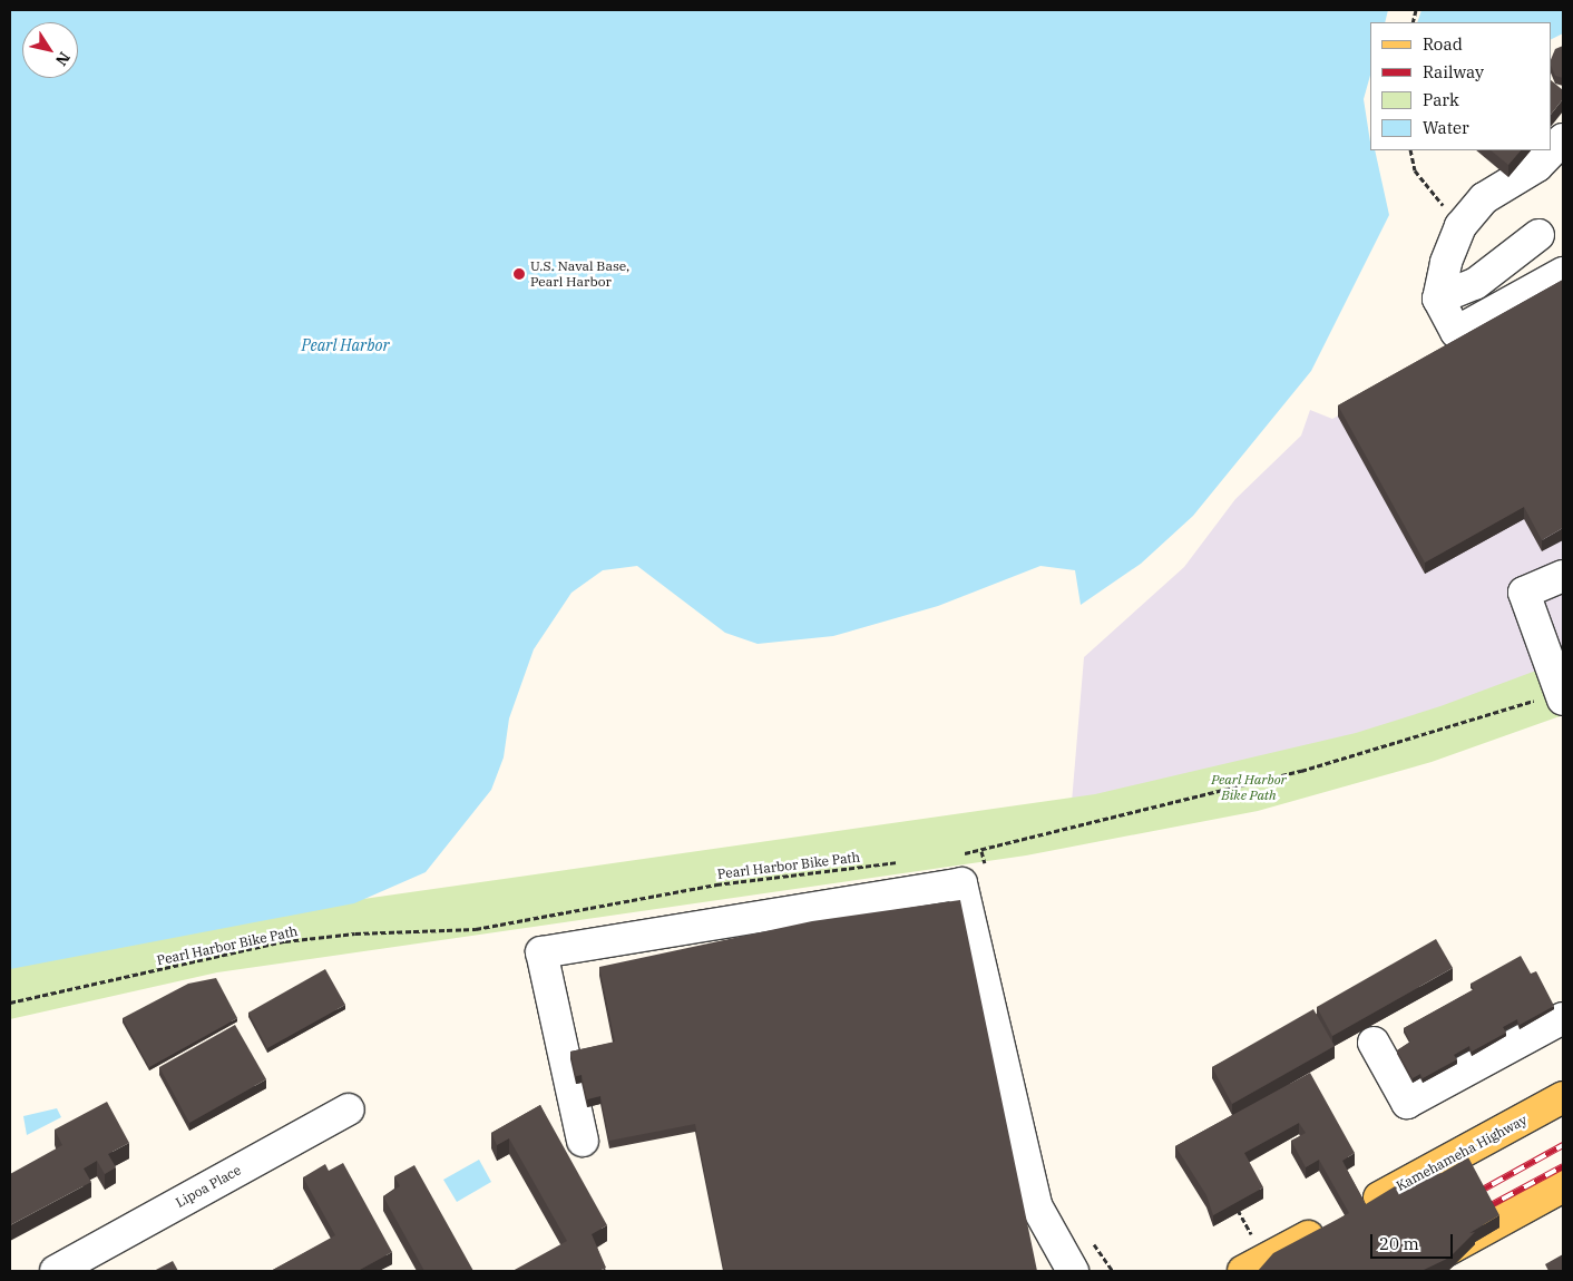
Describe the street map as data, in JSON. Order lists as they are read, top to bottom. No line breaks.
{"streets":{"main road":["Kamehameha Highway"],"street":["Lipoa Place"],"path":["Pearl Harbor Bike Path"]},"water":["Pearl Harbor"],"parks":["Pearl Harbor Bike Path"],"places":["U.S. Naval Base, Pearl Harbor"],"legend":["Road","Railway","Park","Water"],"scale_bar":"20 m","north":"bottom right"}
